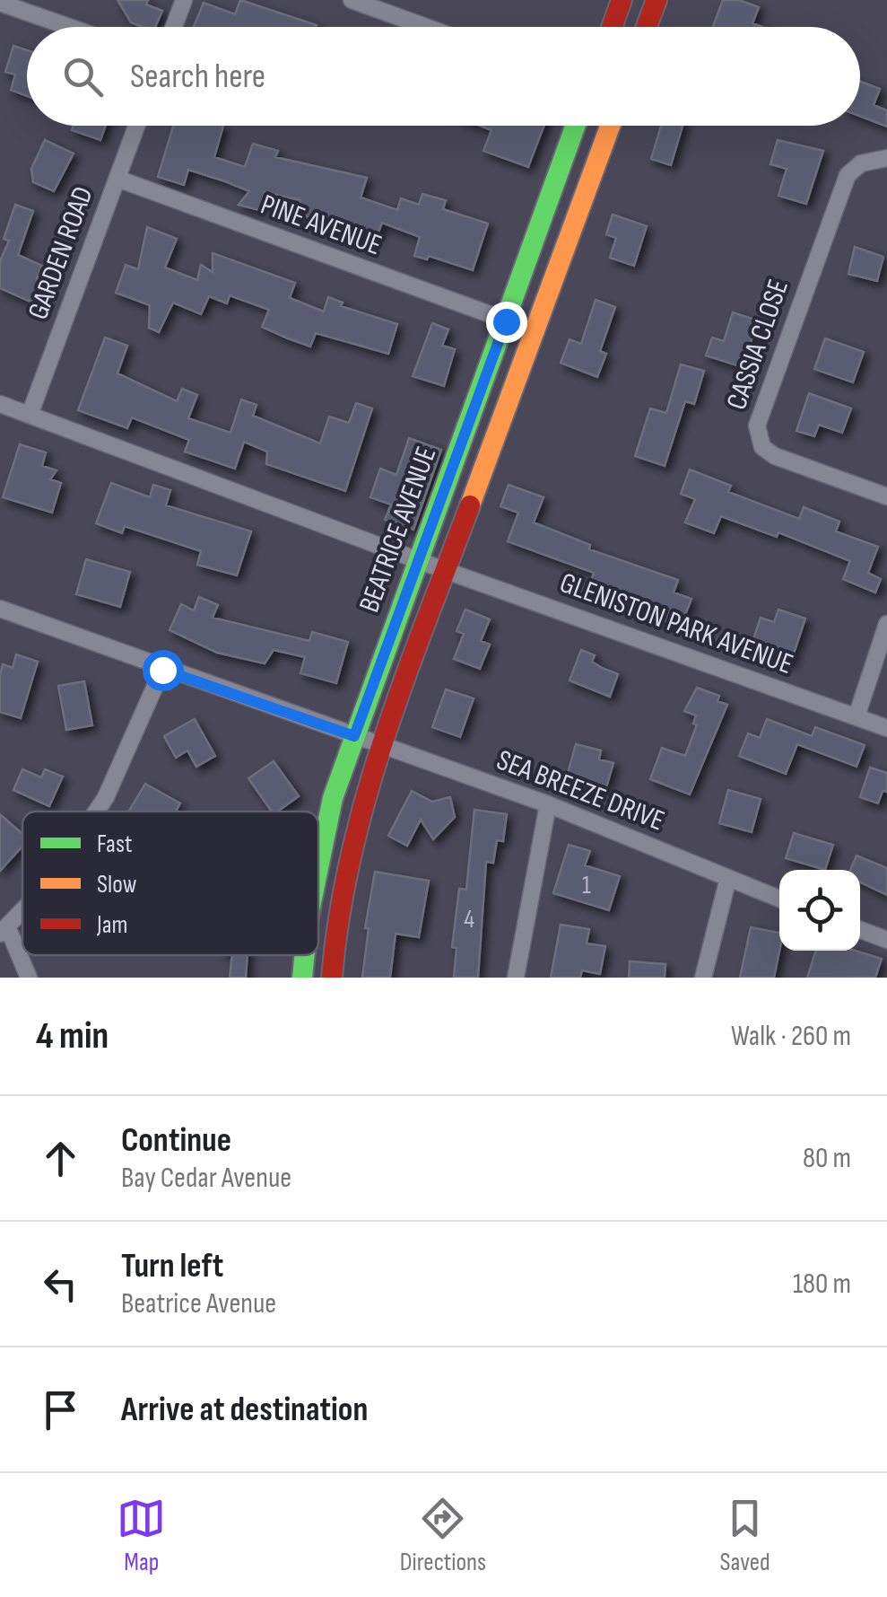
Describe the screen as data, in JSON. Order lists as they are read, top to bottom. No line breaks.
{"streets":{"main road":["BEATRICE AVENUE"],"street":["PINE AVENUE","GARDEN ROAD","CASSIA CLOSE","GLENISTON PARK AVENUE","SEA BREEZE DRIVE"]},"crossings":[["PINE AVENUE","GARDEN ROAD"],["PINE AVENUE","BEATRICE AVENUE"],["BEATRICE AVENUE","GLENISTON PARK AVENUE"],["BEATRICE AVENUE","SEA BREEZE DRIVE"]],"house_numbers":["1","4"],"legend":["Fast","Slow","Jam"],"page":{"search":"Search here","heading":["4 min","Walk · 260 m"],"list":[["Continue","Bay Cedar Avenue","80 m"],["Turn left","Beatrice Avenue","180 m"],"Arrive at destination"],"nav":["Map","Directions","Saved"]}}
